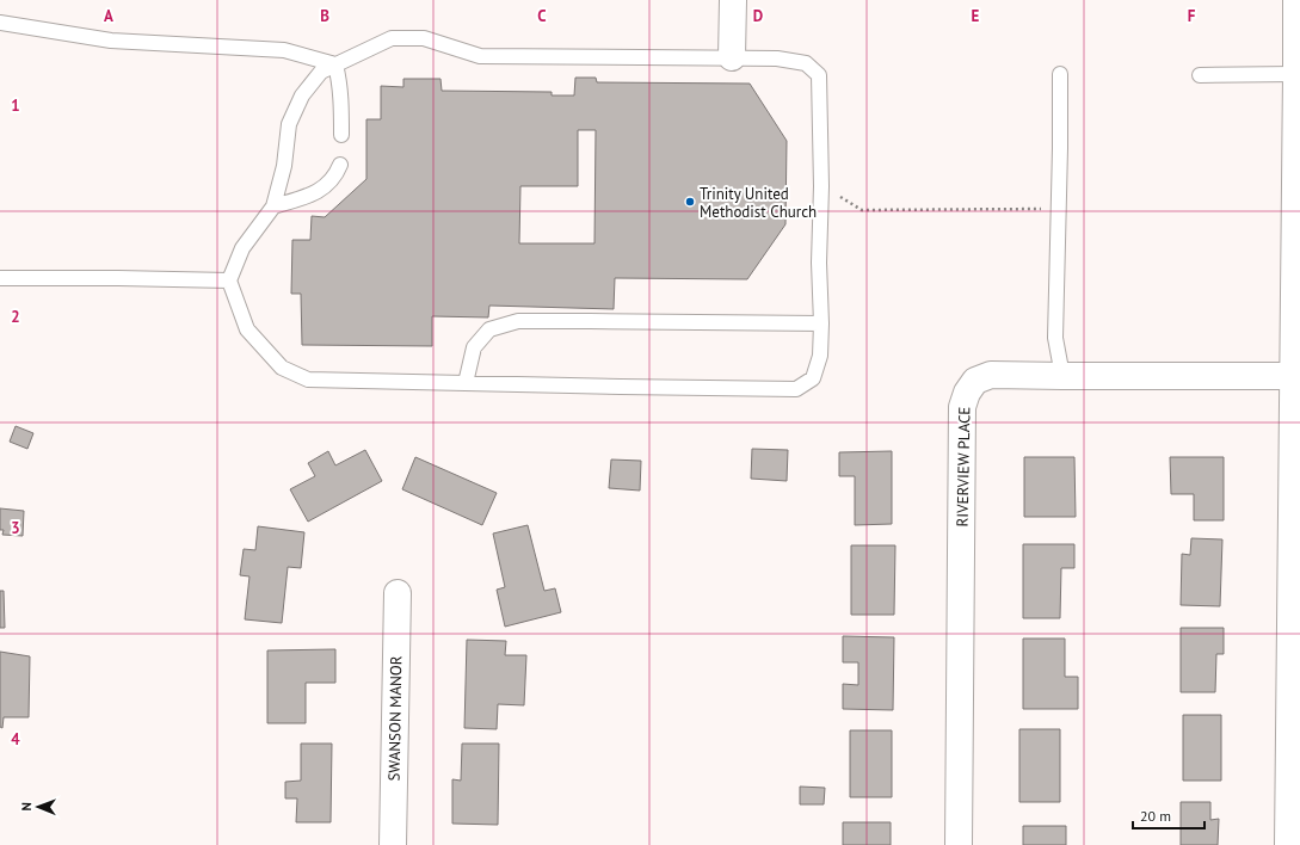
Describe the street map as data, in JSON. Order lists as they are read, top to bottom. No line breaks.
{"streets":{"street":["RIVERVIEW PLACE","SWANSON MANOR"]},"places":["Trinity United Methodist Church"],"scale_bar":"20 m","north":"left","grid":{"columns":["A","B","C","D","E","F"],"rows":["1","2","3","4"]}}
